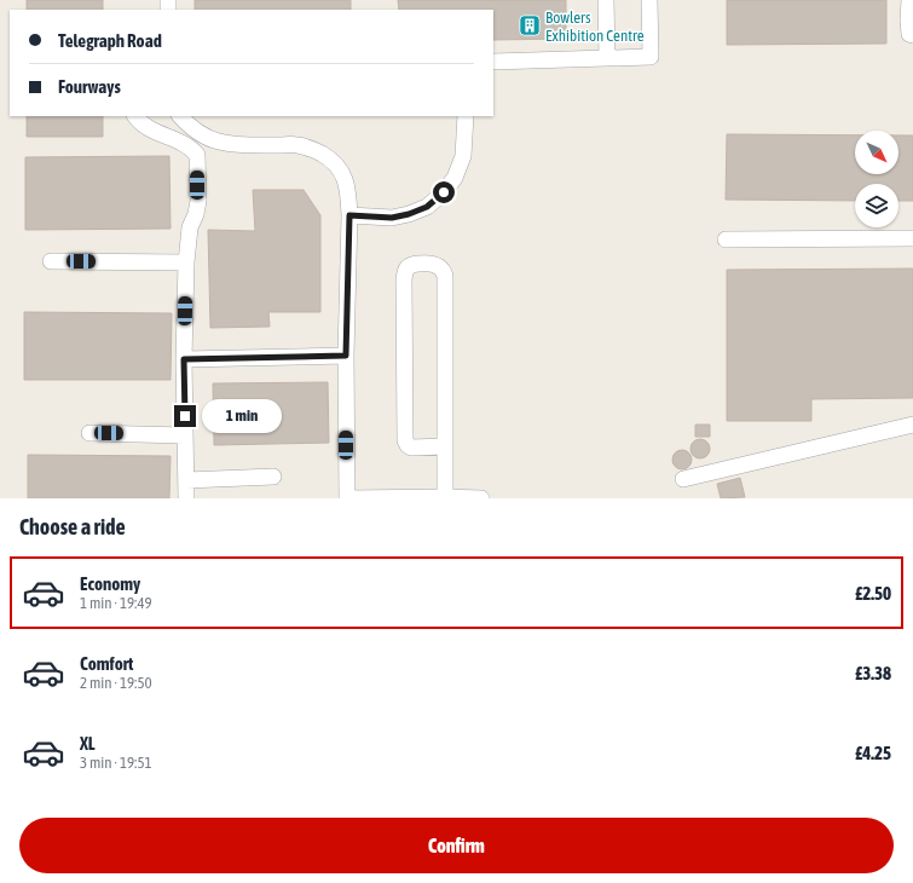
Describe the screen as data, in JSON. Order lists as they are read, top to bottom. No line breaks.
{"places":{"building":["Bowlers Exhibition Centre"]},"north":"bottom right","page":{"banner":["Telegraph Road","Fourways"],"bubble":"1 min","heading":"Choose a ride","list":[{"name":"Economy","note":"1 min · 19:49","value":"£2.50"},{"name":"Comfort","note":"2 min · 19:50","value":"£3.38"},{"name":"XL","note":"3 min · 19:51","value":"£4.25"}],"buttons":"Confirm"}}
